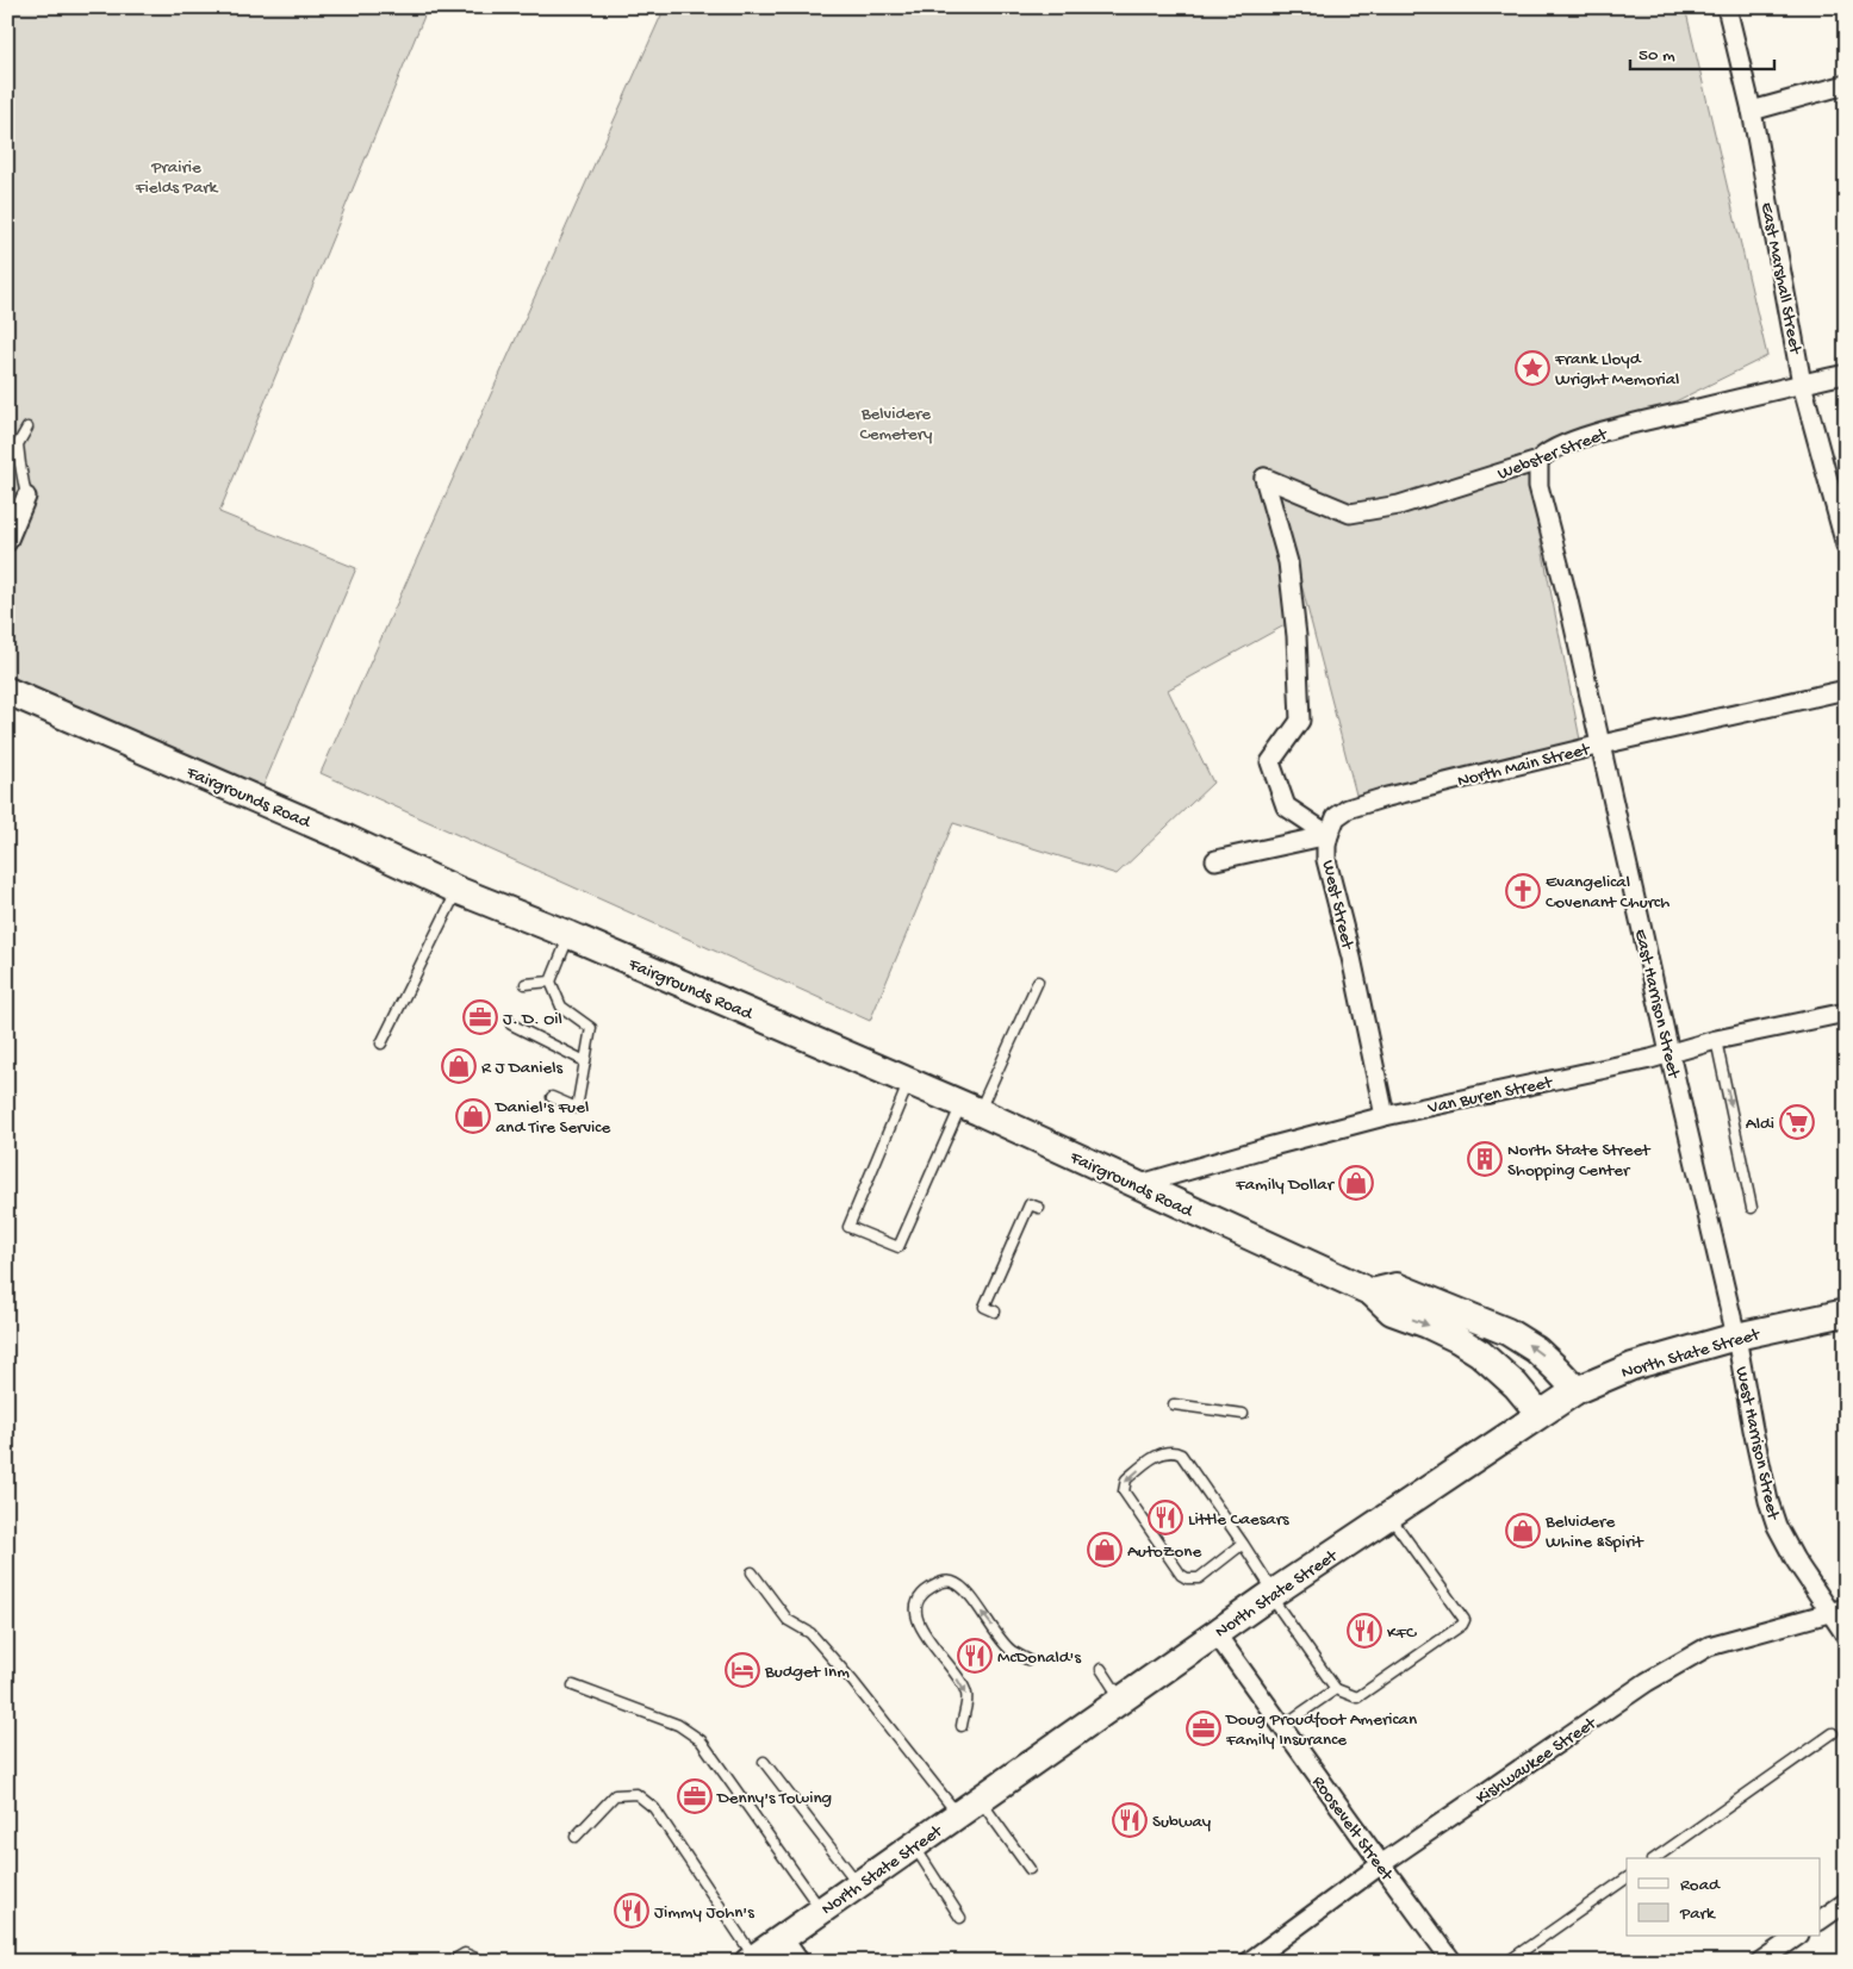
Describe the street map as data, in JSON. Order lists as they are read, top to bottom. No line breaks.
{"streets":{"main road":["Fairgrounds Road","North State Street"],"street":["East Marshall Street","Webster Street","North Main Street","West Street","East Harrison Street","Van Buren Street","West Harrison Street","Kishwaukee Street","Roosevelt Street"]},"crossings":[["East Marshall Street","Webster Street"],["Webster Street","West Street"],["Webster Street","East Harrison Street"],["North Main Street","West Street"],["North Main Street","East Harrison Street"],["Fairgrounds Road","Van Buren Street"],["Fairgrounds Road","North State Street"],["West Street","Van Buren Street"],["East Harrison Street","Van Buren Street"],["East Harrison Street","North State Street"],["East Harrison Street","West Harrison Street"],["North State Street","West Harrison Street"],["North State Street","Roosevelt Street"],["West Harrison Street","Kishwaukee Street"],["Kishwaukee Street","Roosevelt Street"]],"parks":["Prairie Fields Park","Belvidere Cemetery"],"places":{"place":["Frank Lloyd Wright Memorial"],"church":["Evangelical Covenant Church"],"office":["J. D. Oil","Doug Proudfoot American Family Insurance","Denny's Towing"],"shop":["R J Daniels","Daniel's Fuel and Tire Service","Family Dollar","Belvidere Whine &Spirit","AutoZone"],"supermarket":["Aldi"],"building":["North State Street Shopping Center"],"restaurant":["Little Caesars","KFC","McDonald's","Subway","Jimmy John's"],"hotel":["Budget Inm"]},"legend":["Road","Park"],"scale_bar":"50 m"}
